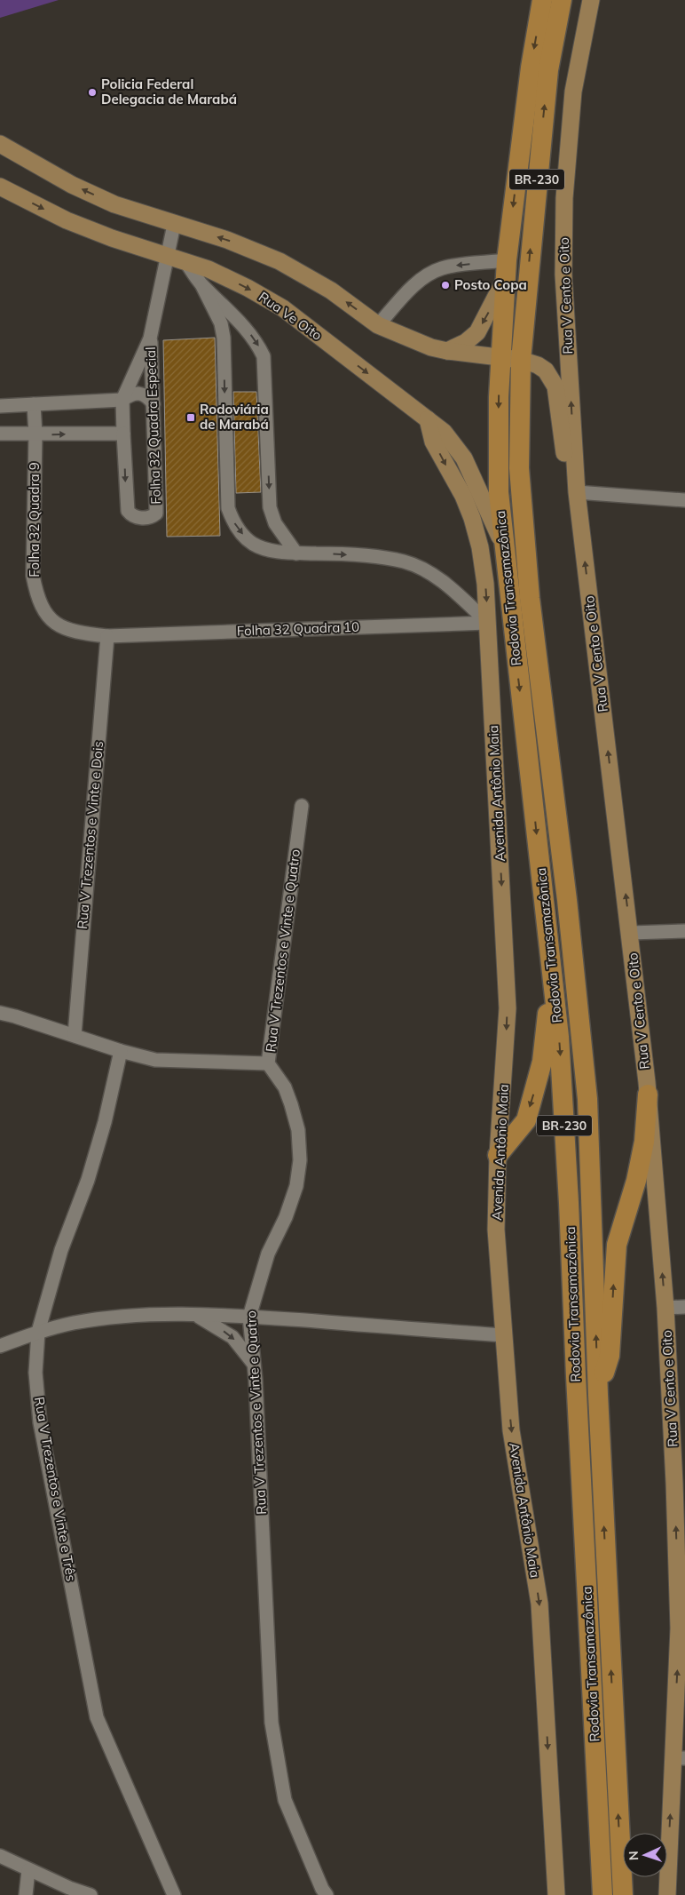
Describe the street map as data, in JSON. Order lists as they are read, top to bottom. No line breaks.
{"streets":{"highway":["BR-230","Rodovia Transamazônica"],"main road":["Rua V Cento e Oito","Rua Ve Oito","Avenida Antônio Maia"],"street":["Folha 32 Quadra Especial","Folha 32 Quadra 9","Folha 32 Quadra 10","Rua V Trezentos e Vinte e Dois","Rua V Trezentos e Vinte e Quatro","Rua V Trezentos e Vinte e Três"]},"crossings":[["Rua Ve Oito","Rodovia Transamazônica"],["Rua Ve Oito","Avenida Antônio Maia"],["Folha 32 Quadra 9","Folha 32 Quadra 10"],["Folha 32 Quadra 9","Rua V Trezentos e Vinte e Dois"],["Folha 32 Quadra 10","Avenida Antônio Maia"],["Folha 32 Quadra 10","Rua V Trezentos e Vinte e Dois"]],"one_way":["Rua V Cento e Oito","Avenida Antônio Maia"],"places":{"other":["Policia Federal Delegacia de Marabá","Posto Copa"],"transit":["Rodoviária de Marabá"]},"north":"left"}
